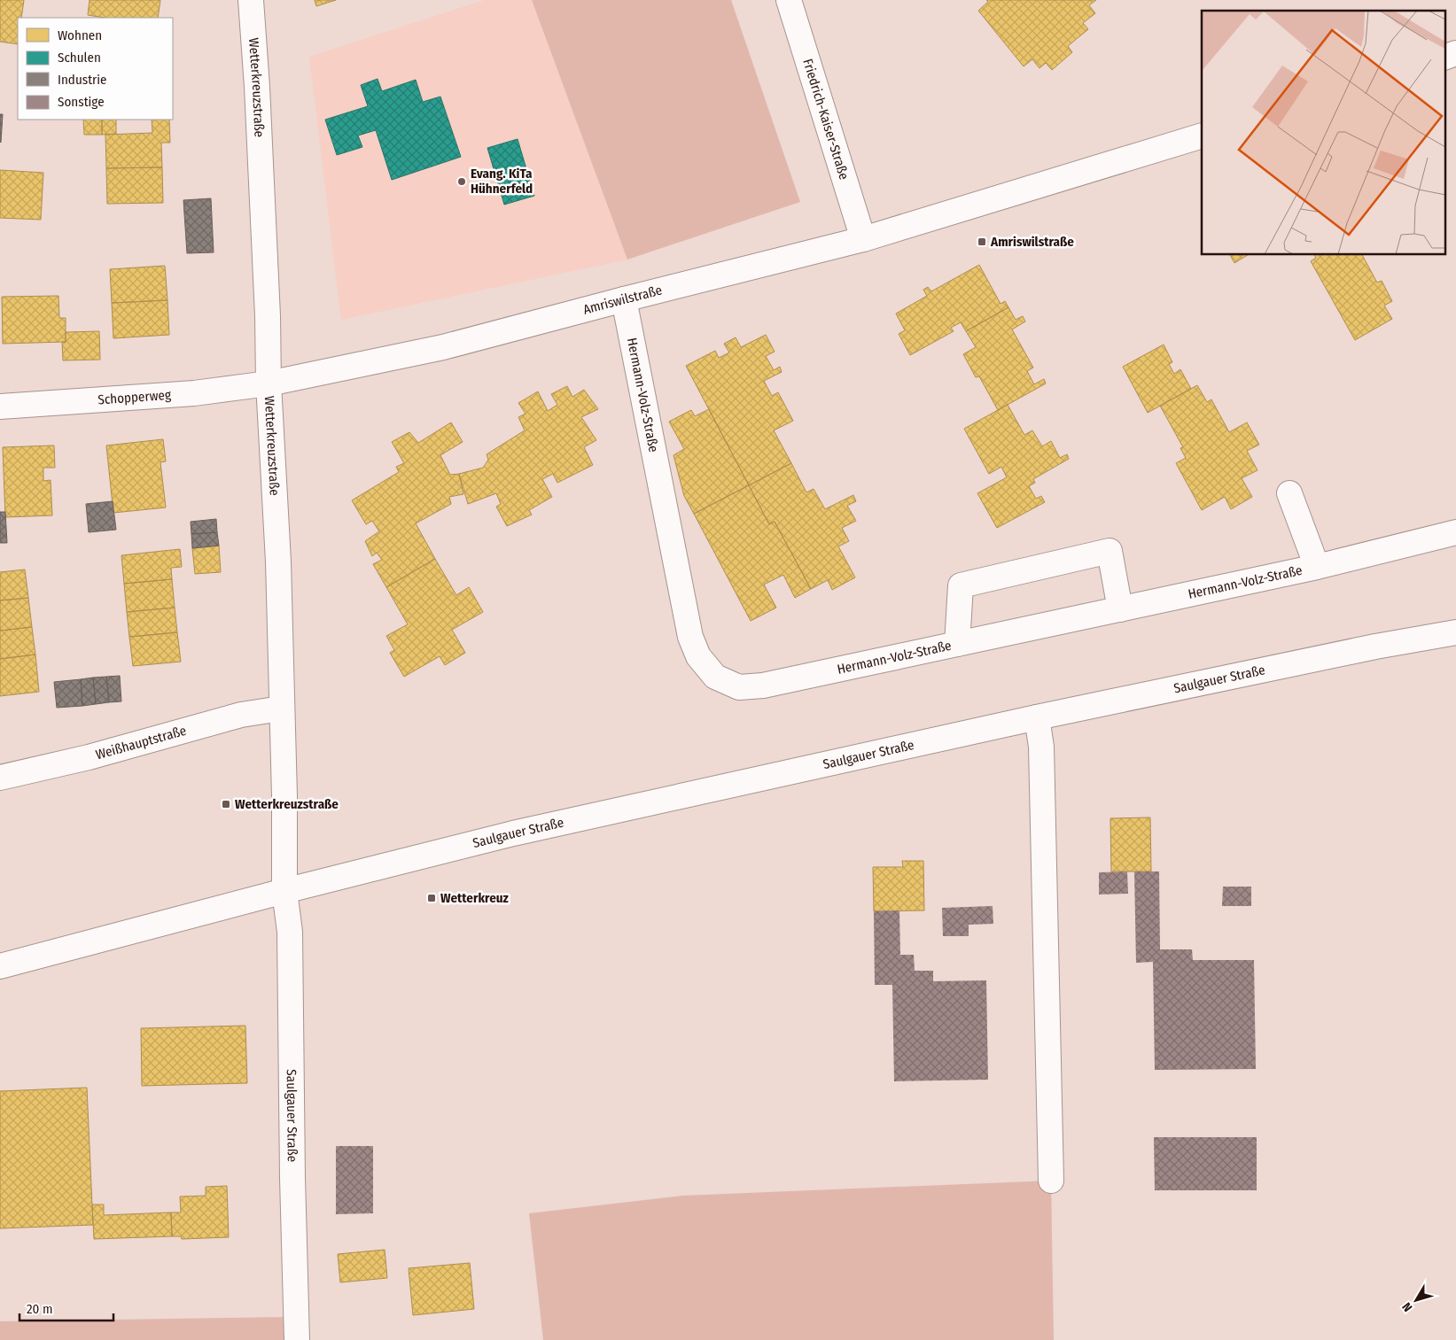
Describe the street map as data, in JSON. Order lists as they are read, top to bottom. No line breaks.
{"streets":{"street":["Wetterkreuzstraße","Friedrich-Kaiser-Straße","Amriswilstraße","Hermann-Volz-Straße","Schopperweg","Saulgauer Straße","Weißhauptstraße"]},"crossings":[["Wetterkreuzstraße","Amriswilstraße"],["Wetterkreuzstraße","Schopperweg"],["Wetterkreuzstraße","Saulgauer Straße"],["Wetterkreuzstraße","Weißhauptstraße"],["Friedrich-Kaiser-Straße","Amriswilstraße"],["Amriswilstraße","Hermann-Volz-Straße"],["Amriswilstraße","Schopperweg"]],"places":{"other":["Evang. KiTa Hühnerfeld"],"transit":["Amriswilstraße","Wetterkreuzstraße","Wetterkreuz"]},"legend":["Wohnen","Schulen","Industrie","Sonstige"],"scale_bar":"20 m","north":"bottom left"}
